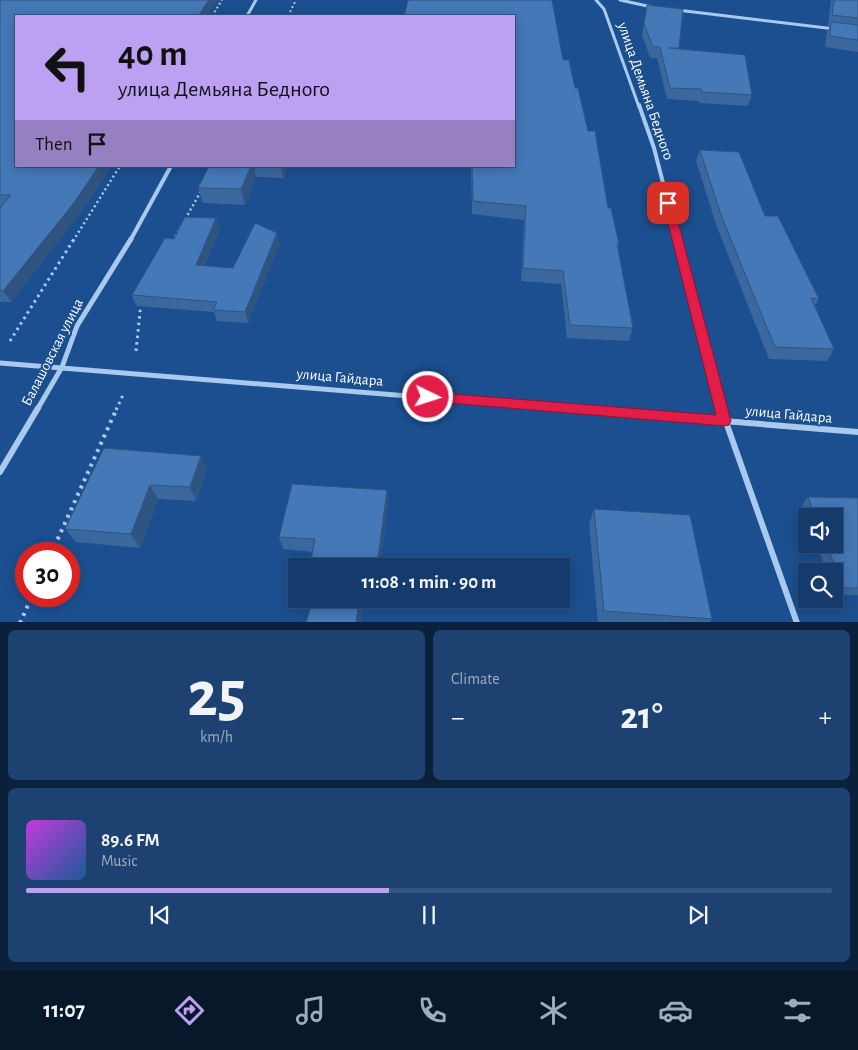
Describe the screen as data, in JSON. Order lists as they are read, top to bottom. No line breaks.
{"streets":{"street":["улица Демьяна Бедного","Балашовская улица","улица Гайдара"]},"crossings":[["улица Демьяна Бедного","улица Гайдара"],["Балашовская улица","улица Гайдара"]],"page":{"turn":["40 m","улица Демьяна Бедного"],"then":"Then","limit":"30","trip":"11:08 · 1 min · 90 m","tile":[["25","km/h"],"Climate"],"heat":["−","21°","+"],"song":["89.6 FM","Music"],"tabs":"11:07"}}
